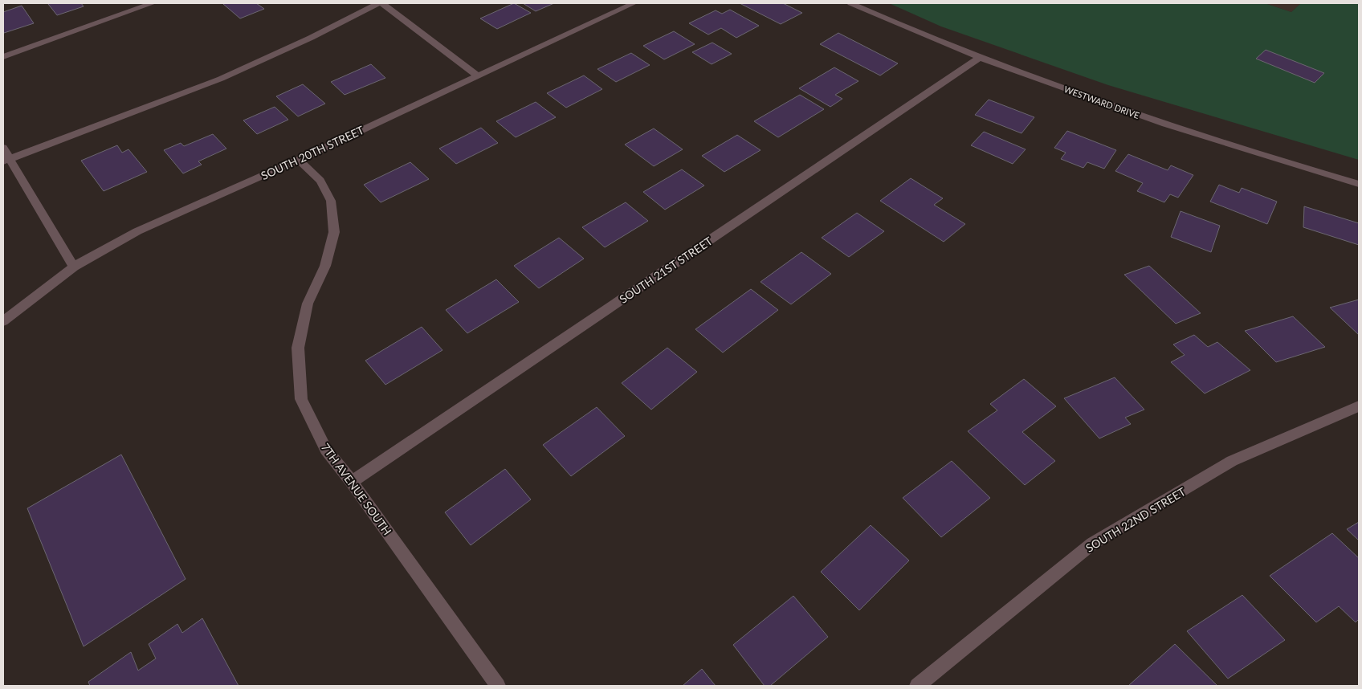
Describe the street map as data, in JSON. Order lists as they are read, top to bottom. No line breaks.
{"streets":{"street":["WESTWARD DRIVE","SOUTH 20TH STREET","SOUTH 21ST STREET","7TH AVENUE SOUTH","SOUTH 22ND STREET"]},"crossings":[["WESTWARD DRIVE","SOUTH 21ST STREET"],["SOUTH 20TH STREET","7TH AVENUE SOUTH"],["SOUTH 21ST STREET","7TH AVENUE SOUTH"]]}
